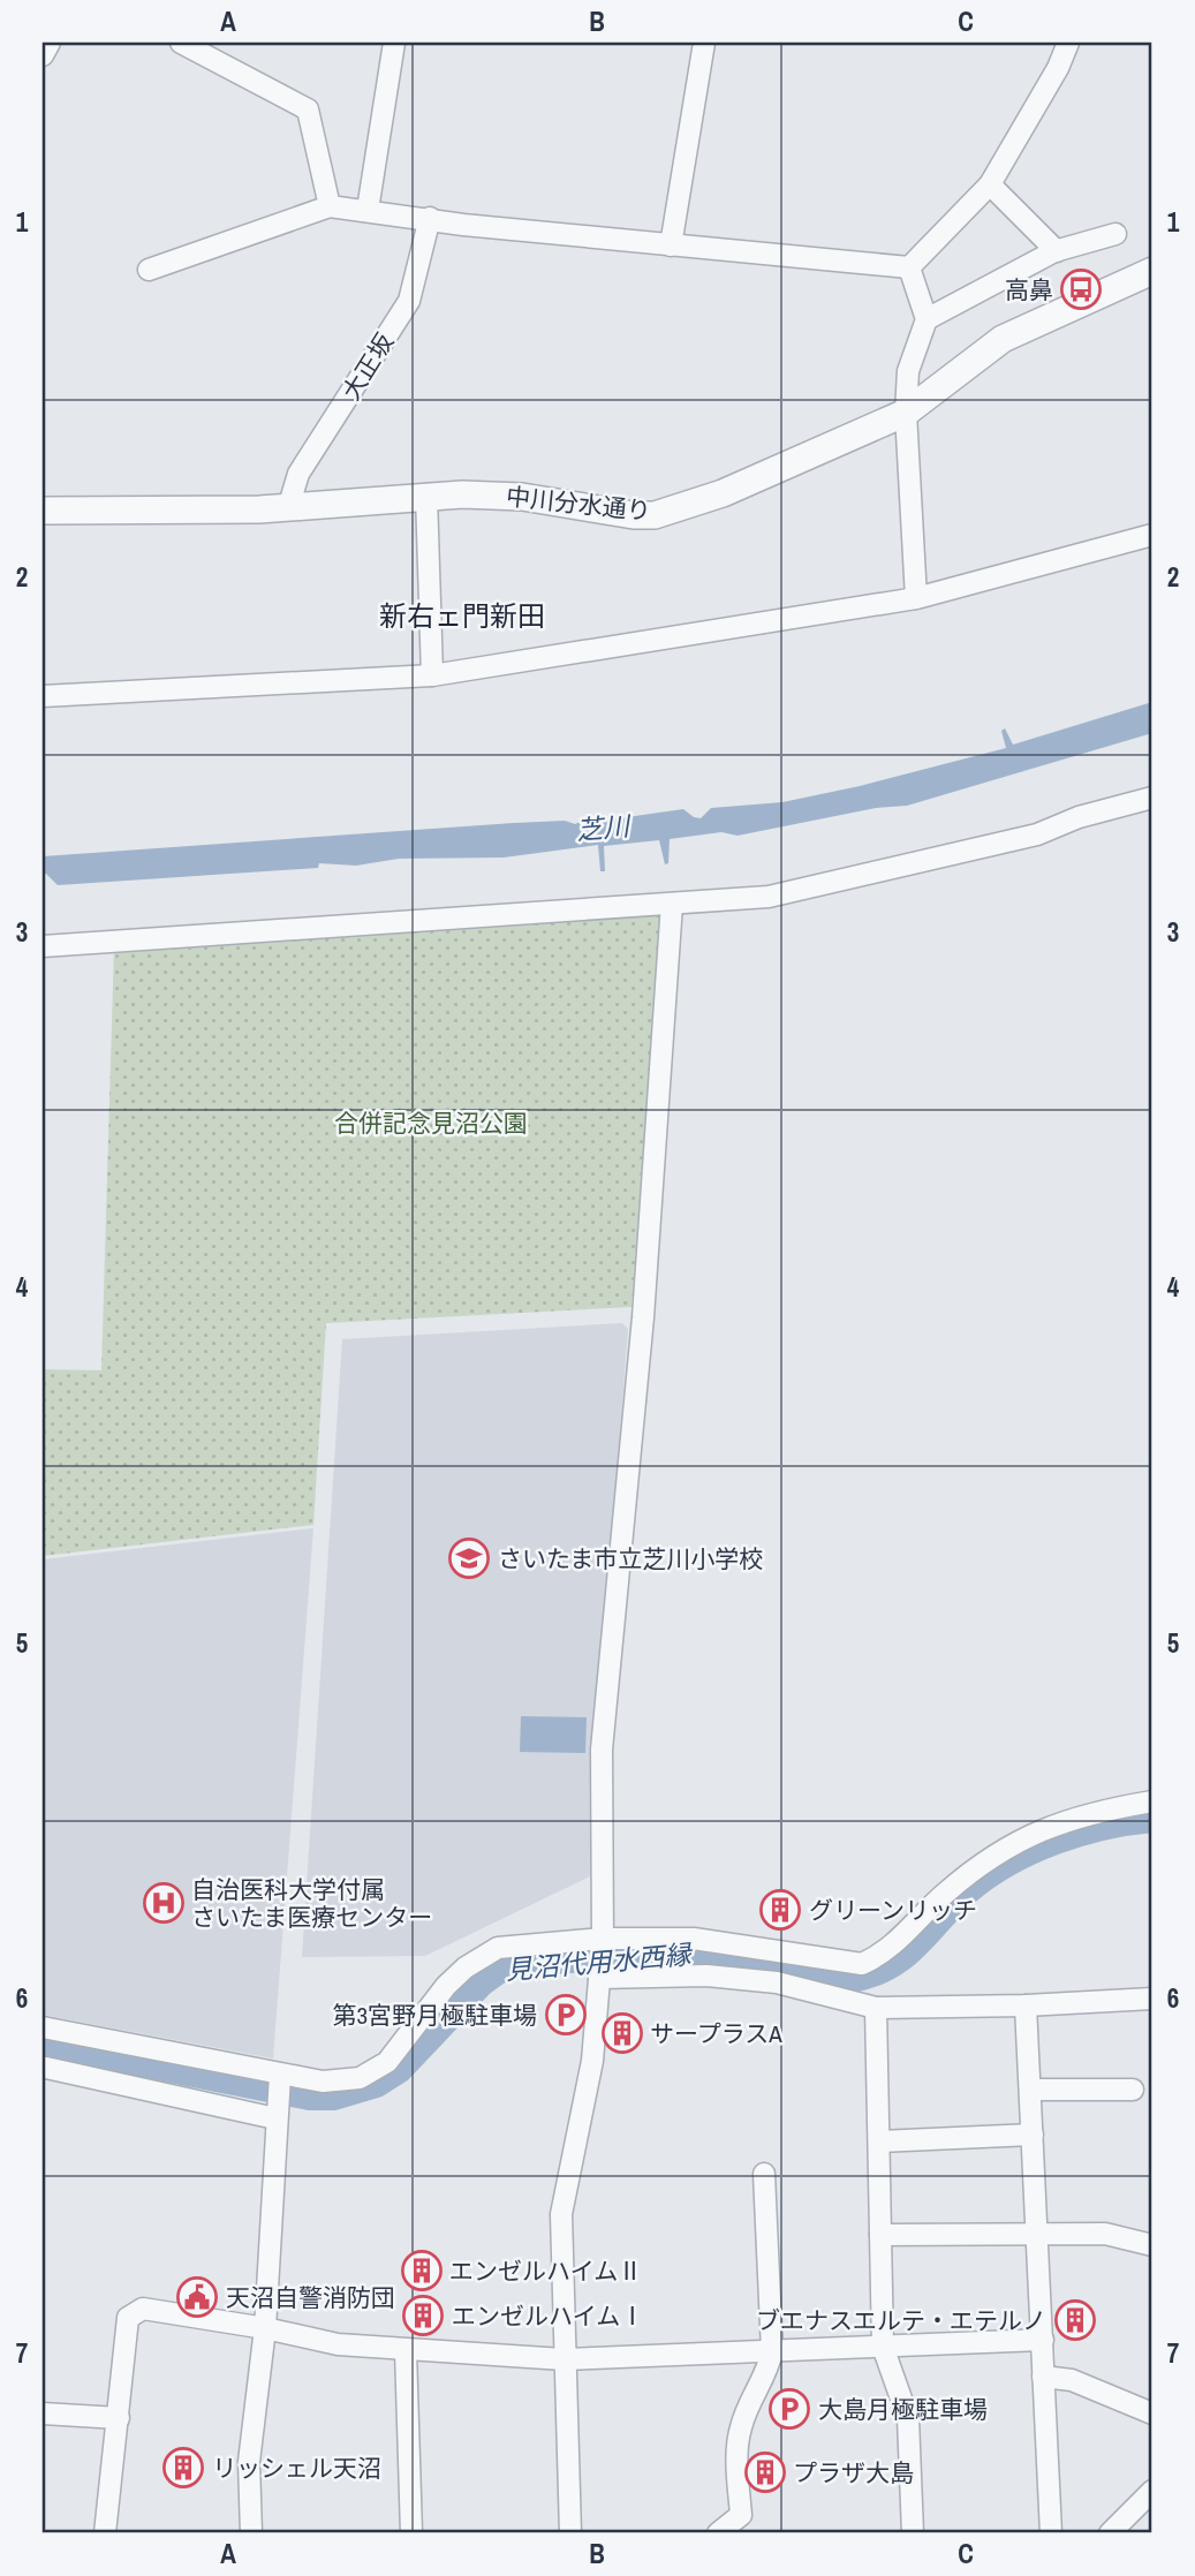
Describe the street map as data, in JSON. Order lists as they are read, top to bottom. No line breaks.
{"streets":{"street":["大正坂","中川分水通り"]},"crossings":[["大正坂","中川分水通り"]],"districts":["新右ェ門新田"],"water":["芝川","見沼代用水西縁"],"parks":["合併記念見沼公園"],"places":{"bus stop":["高鼻"],"school or university":["さいたま市立芝川小学校"],"hospital":["自治医科大学付属 さいたま医療センター"],"building":["グリーンリッチ","サープラスA","エンゼルハイムⅡ","エンゼルハイムⅠ","ブエナスエルテ・エテルノ","リッシェル天沼","プラザ大島"],"parking":["第3宮野月極駐車場","大島月極駐車場"],"public building":["天沼自警消防団"]},"grid":{"columns":["A","B","C"],"rows":["1","2","3","4","5","6","7"]}}
